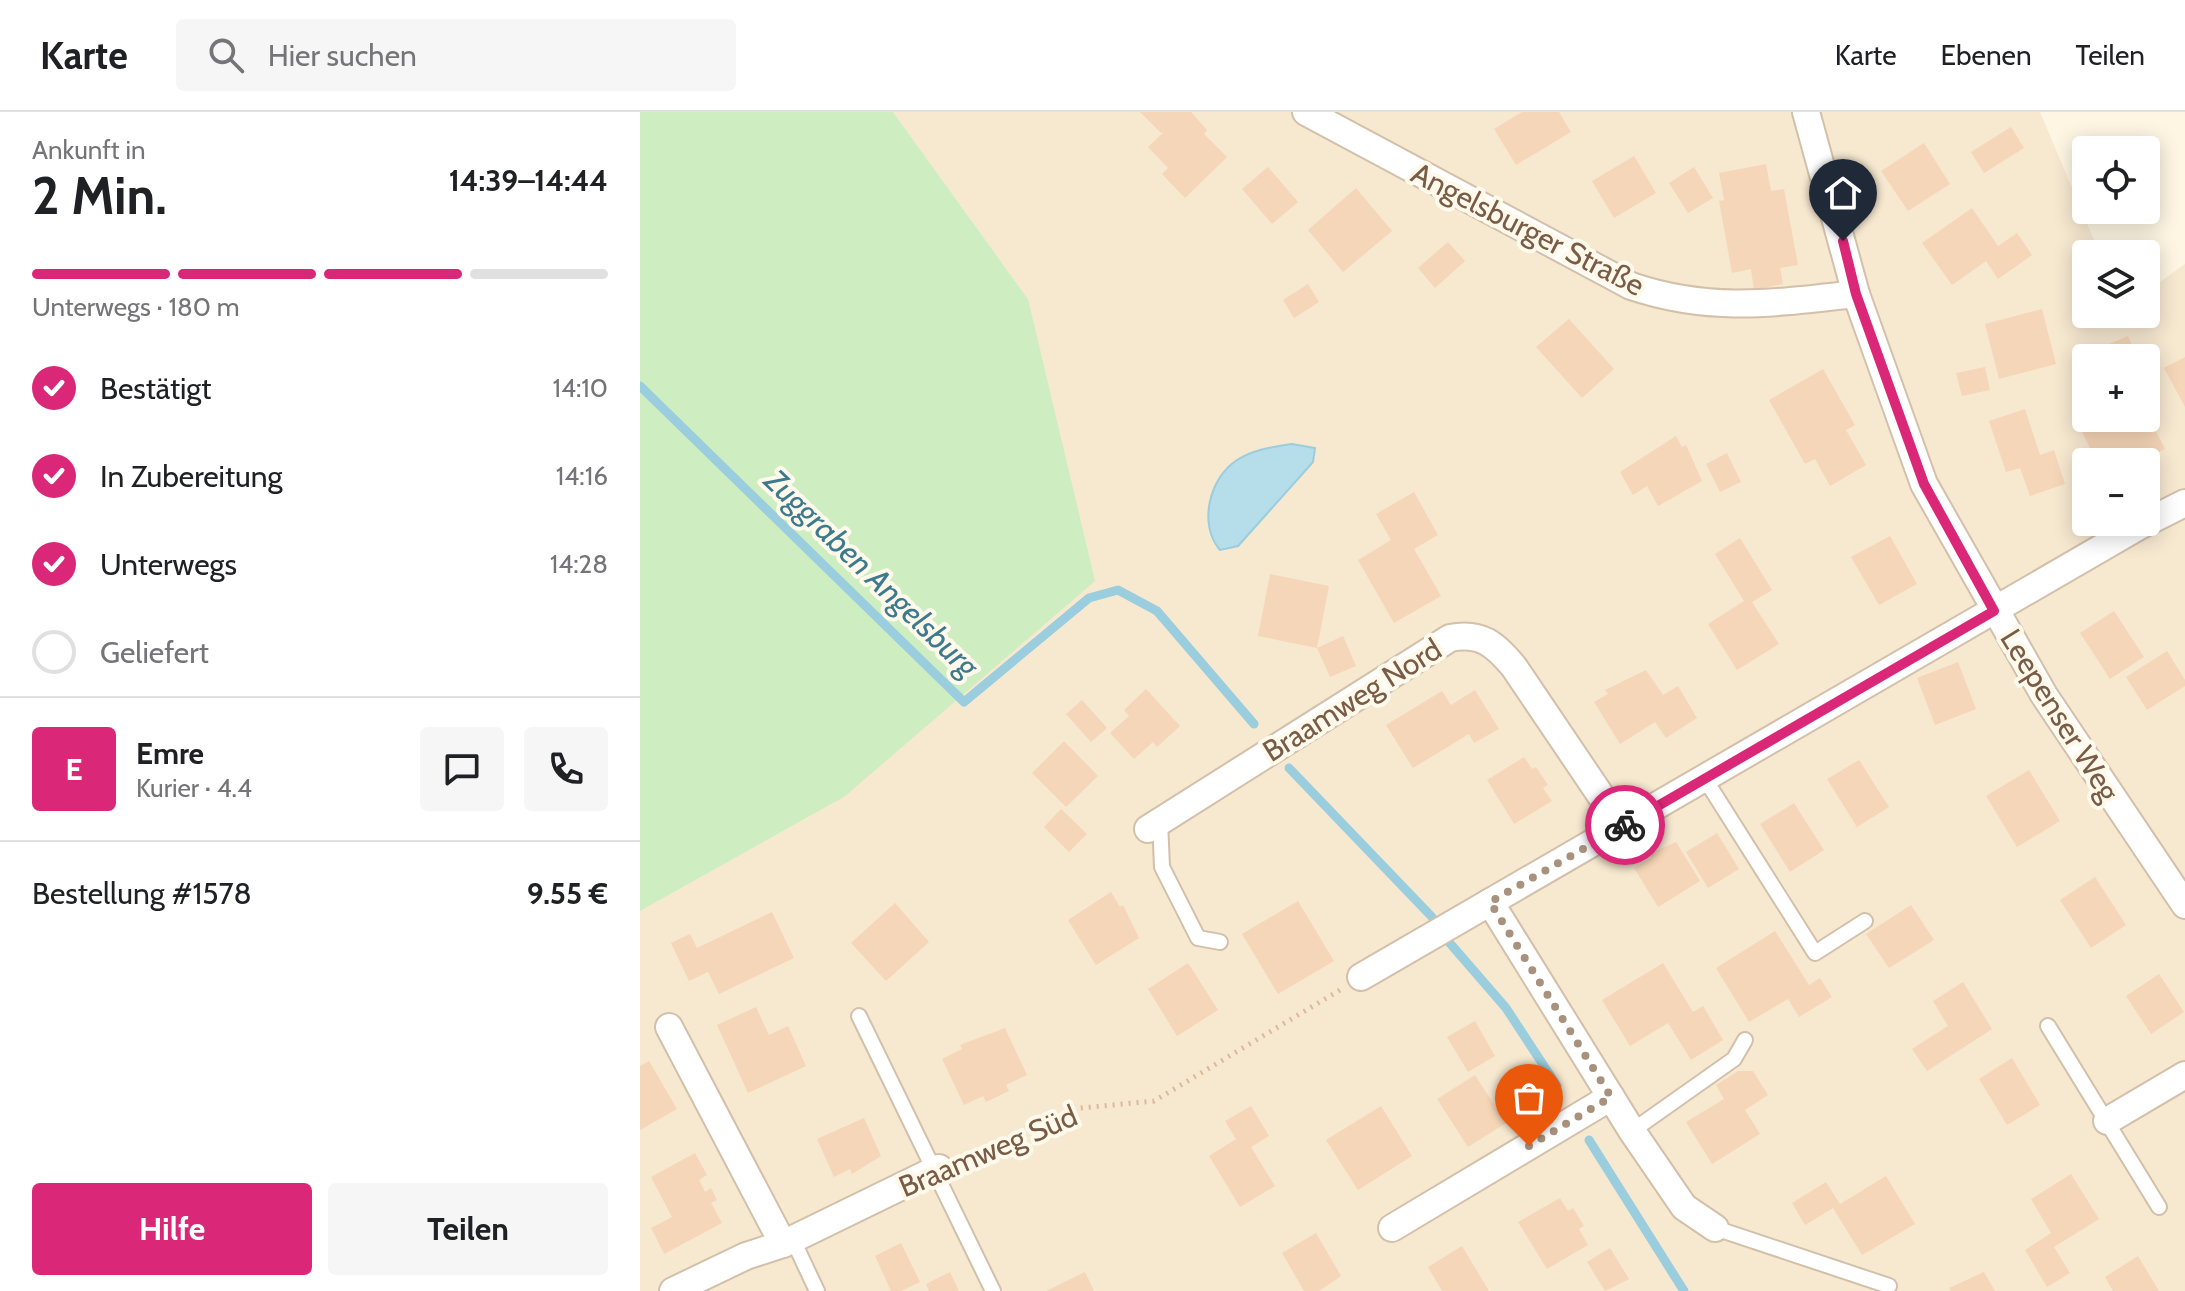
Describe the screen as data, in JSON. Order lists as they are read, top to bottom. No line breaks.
{"streets":{"street":["Angelsburger Straße","Braamweg Nord","Leepenser Weg","Braamweg Süd"]},"crossings":[["Angelsburger Straße","Leepenser Weg"]],"water":["Zuggraben Angelsburg"],"page":{"header":"Karte","search":"Hier suchen","nav":["Karte","Ebenen","Teilen"],"heading":["2 Min.","Ankunft in","14:39–14:44"],"panel":["Emre","Kurier · 4.4","Bestellung #1578","9.55 €"],"map_buttons":["+","−"],"bar":"Unterwegs · 180 m","list":[["Bestätigt","14:10"],["In Zubereitung","14:16"],["Unterwegs","14:28"],"Geliefert"],"round":"E","buttons":["Hilfe","Teilen"]}}
